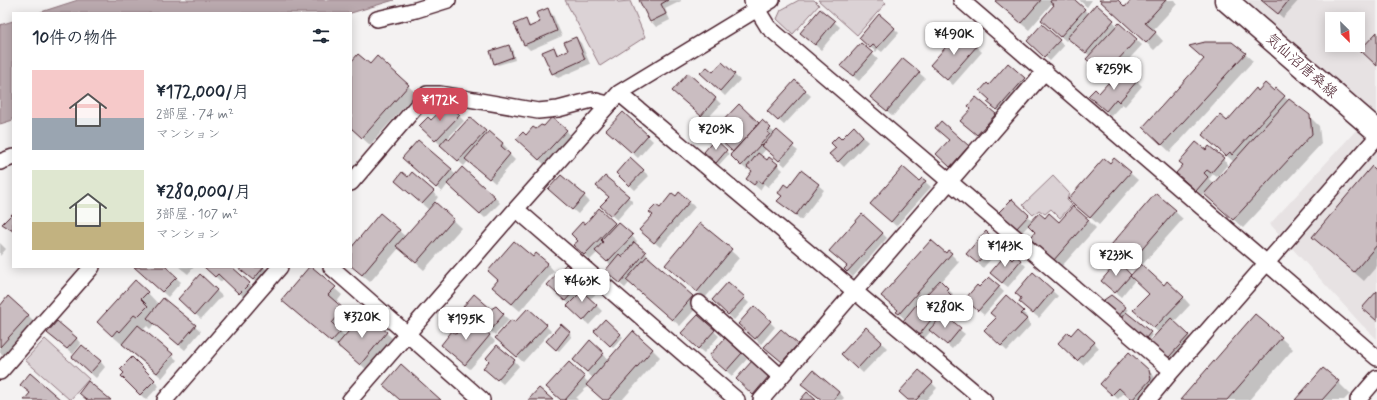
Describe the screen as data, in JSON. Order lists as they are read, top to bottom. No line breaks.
{"streets":{"main road":["気仙沼唐桑線"]},"north":"bottom right","page":{"heading":"10件の物件","price":["¥490K","¥259K","¥172K","¥203K","¥143K","¥233K","¥463K","¥280K","¥320K","¥195K"],"list":[{"name":"¥172,000/月","note":"2部屋 · 74 m² · マンション"},{"name":"¥280,000/月","note":"3部屋 · 107 m² · マンション"}]}}
